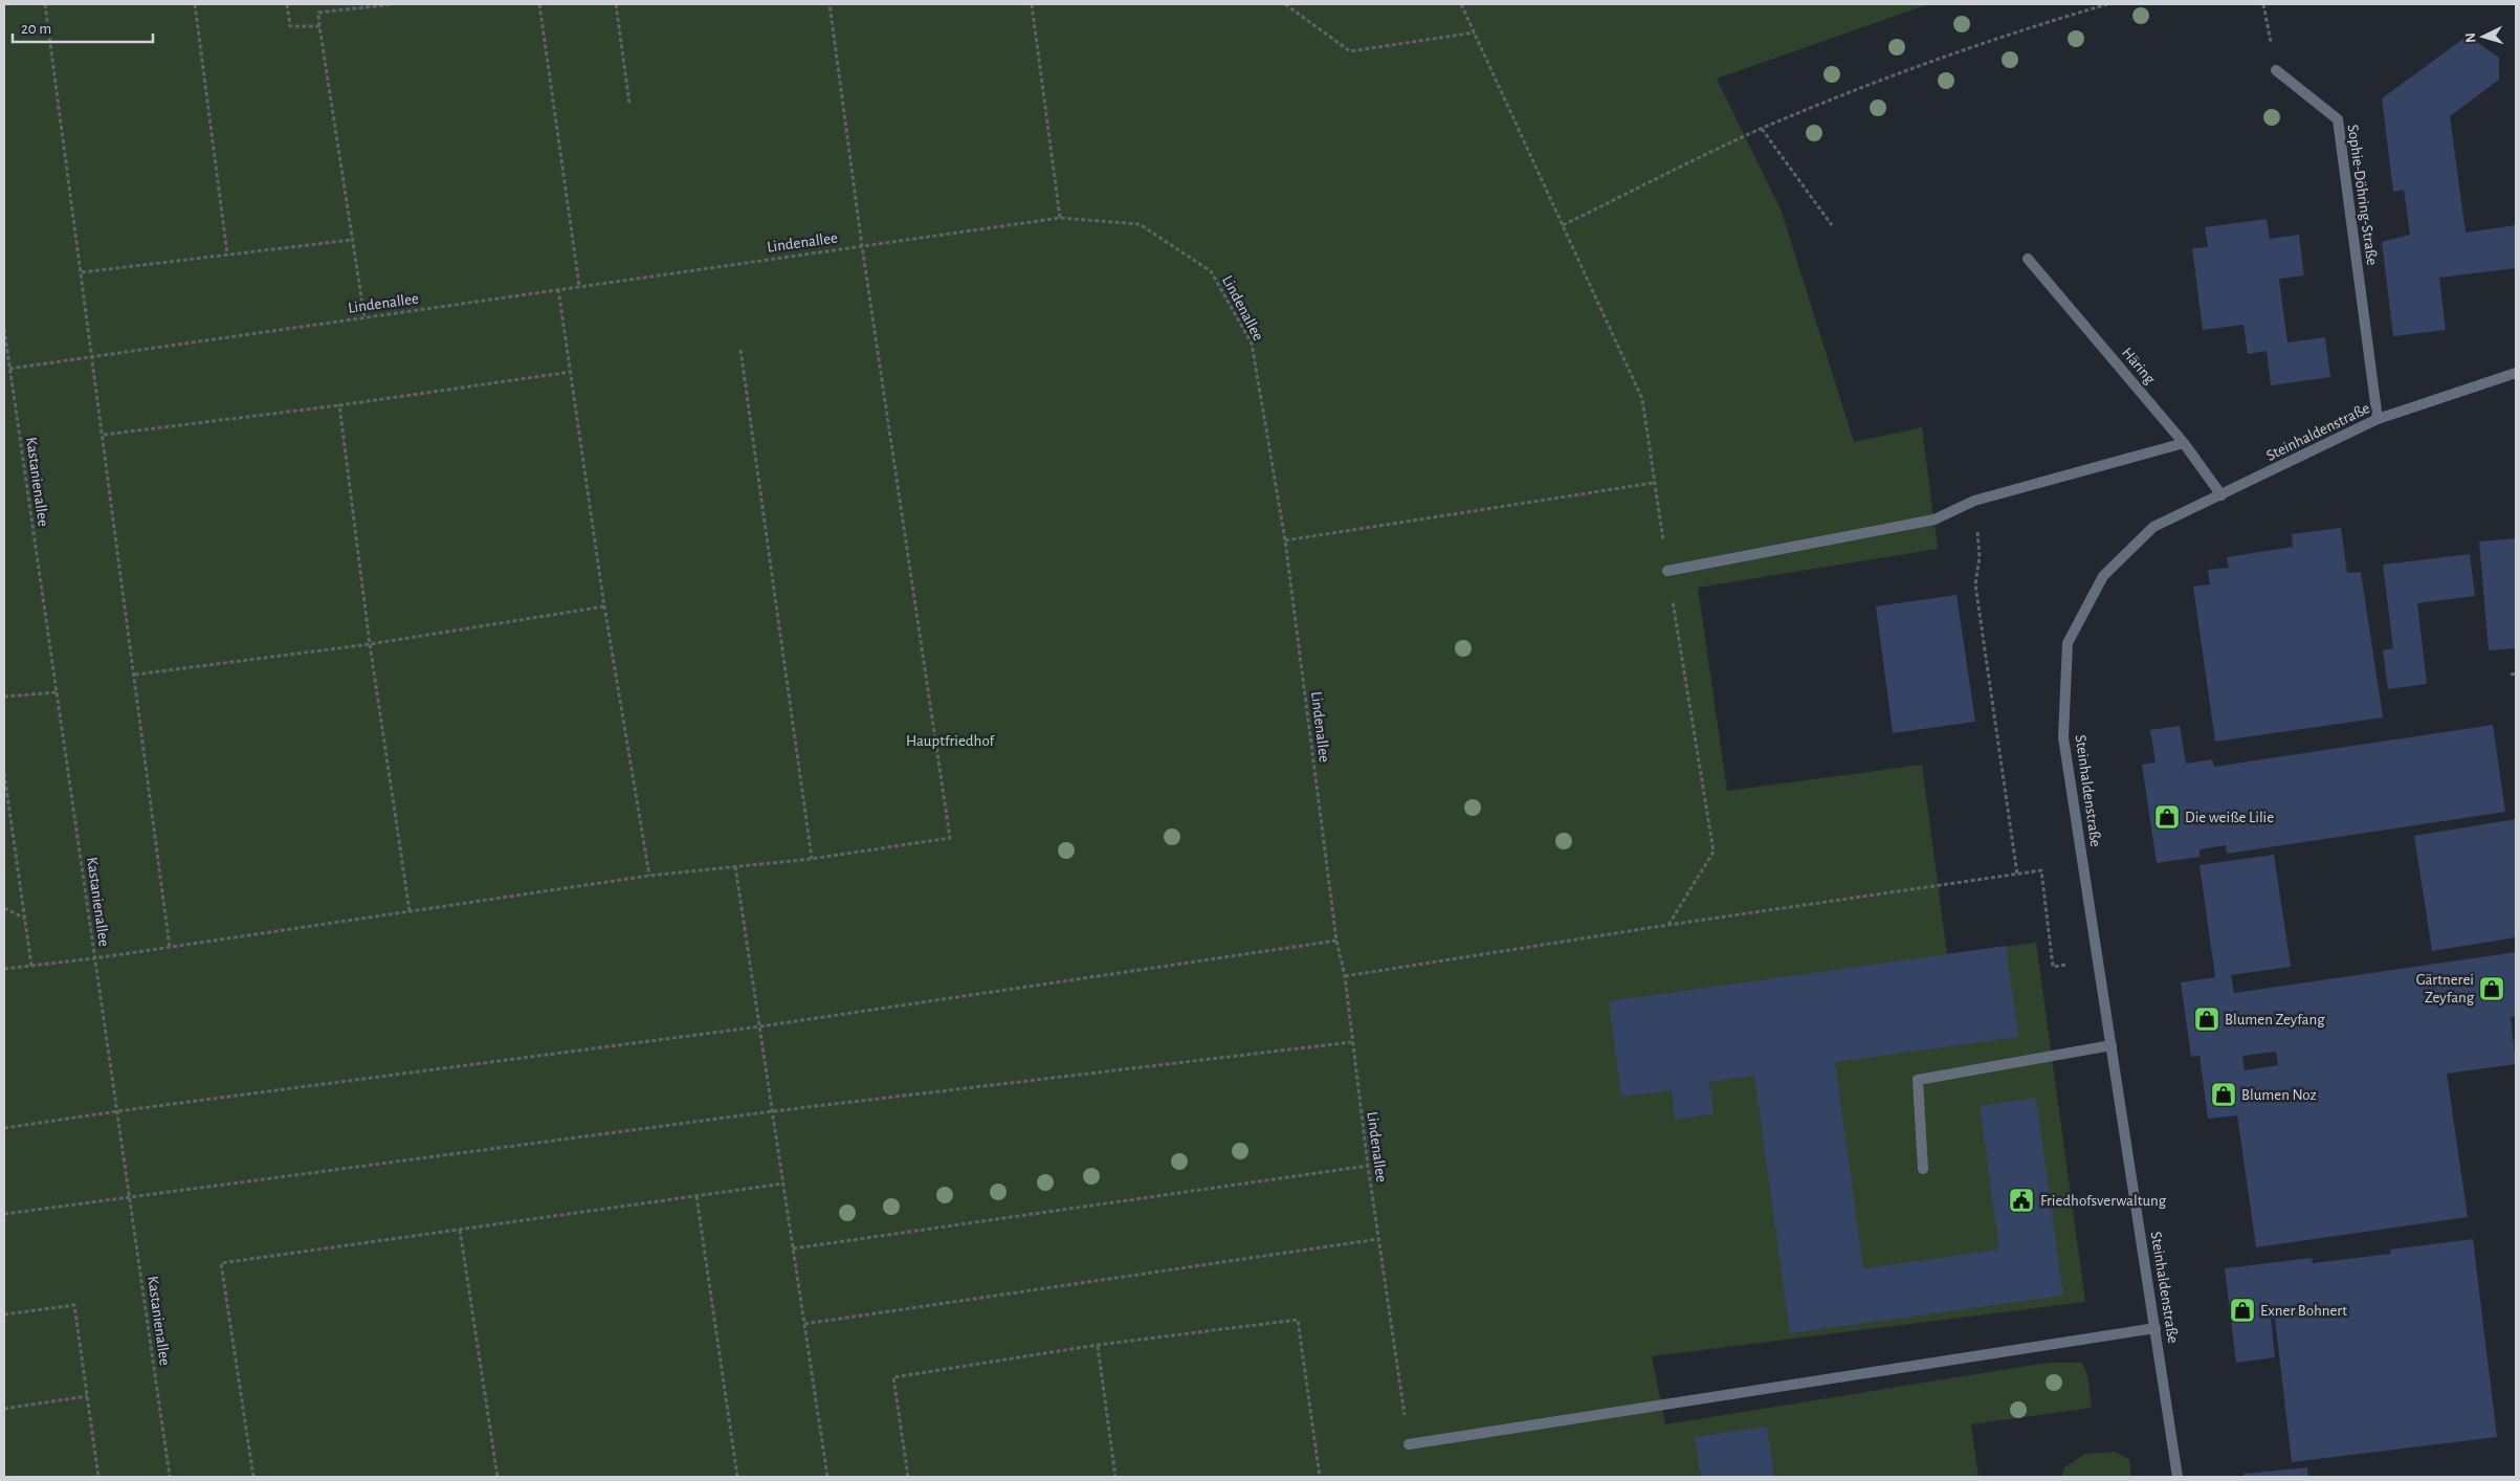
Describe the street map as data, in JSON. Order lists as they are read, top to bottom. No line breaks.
{"streets":{"street":["Sophie-Döhring-Straße","Häring","Steinhaldenstraße"],"path":["Lindenallee","Kastanienallee"]},"crossings":[["Sophie-Döhring-Straße","Steinhaldenstraße"],["Lindenallee","Kastanienallee"],["Häring","Steinhaldenstraße"]],"parks":["Hauptfriedhof"],"places":{"shop":["Die weiße Lilie","Gärtnerei Zeyfang","Blumen Zeyfang","Blumen Noz","Exner Bohnert"],"public building":["Friedhofsverwaltung"]},"scale_bar":"20 m","north":"left"}
